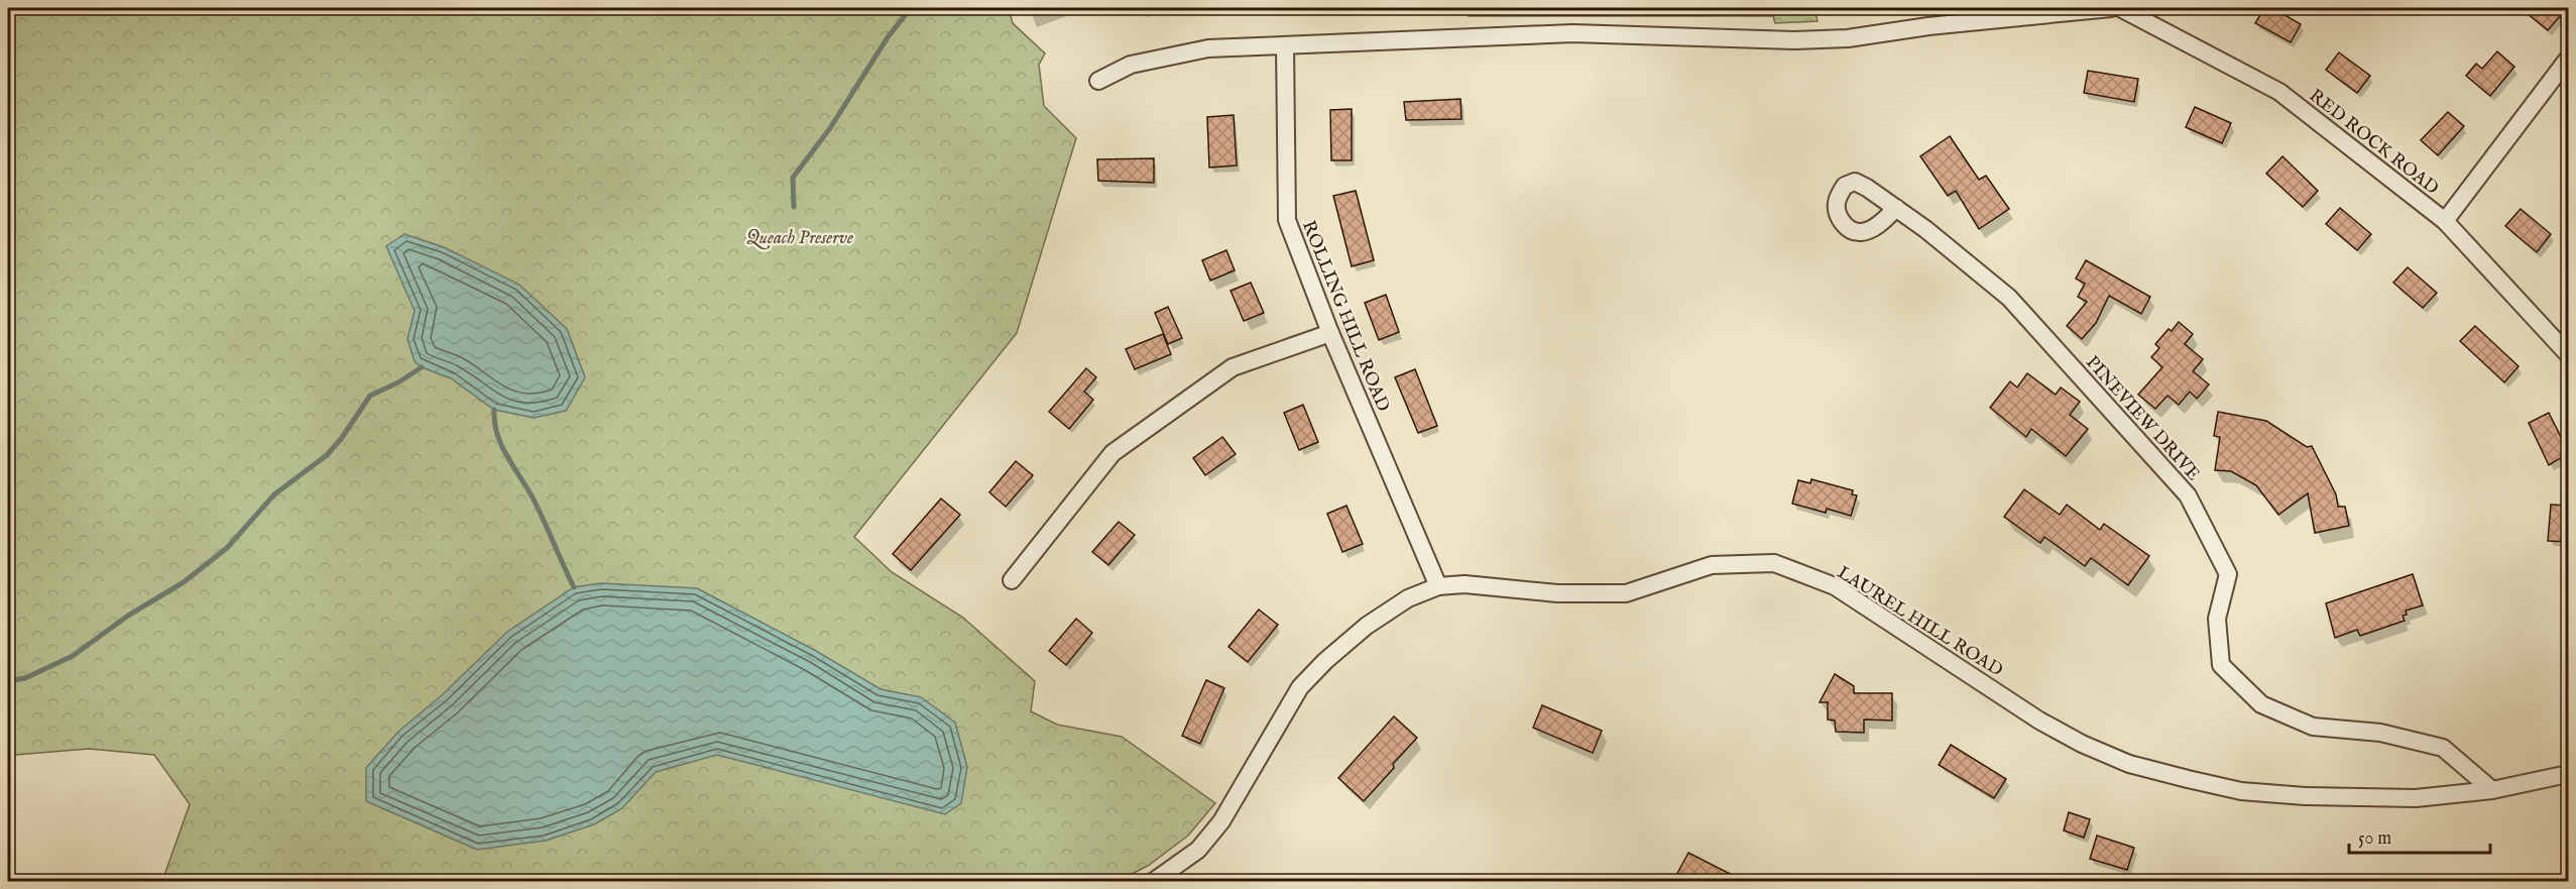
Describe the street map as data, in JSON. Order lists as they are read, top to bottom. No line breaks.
{"streets":{"street":["RED ROCK ROAD","ROLLING HILL ROAD","PINEVIEW DRIVE","LAUREL HILL ROAD"]},"crossings":[["ROLLING HILL ROAD","LAUREL HILL ROAD"],["PINEVIEW DRIVE","LAUREL HILL ROAD"]],"parks":["Queach Preserve"],"scale_bar":"50 m"}
